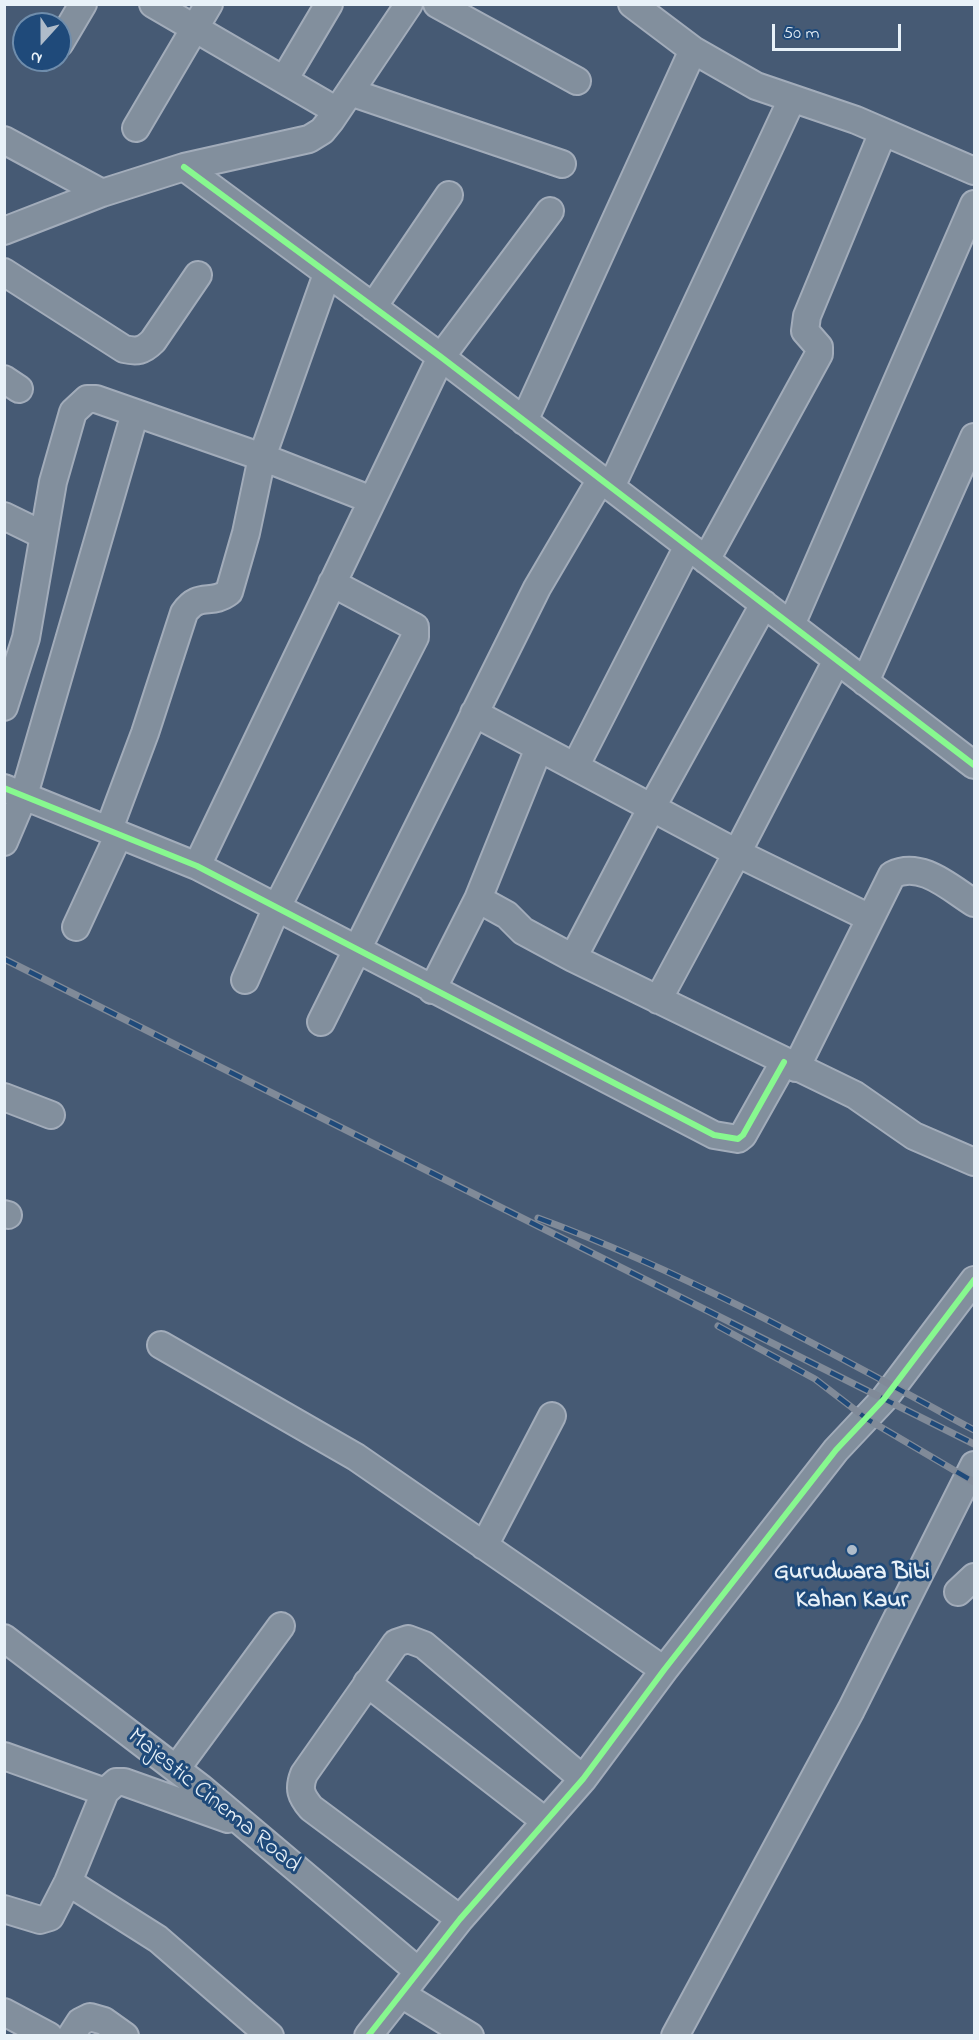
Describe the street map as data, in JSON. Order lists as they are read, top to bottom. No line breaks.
{"streets":{"street":["Majestic Cinema Road"]},"places":["Gurudwara Bibi Kahan Kaur"],"scale_bar":"50 m","north":"bottom"}
